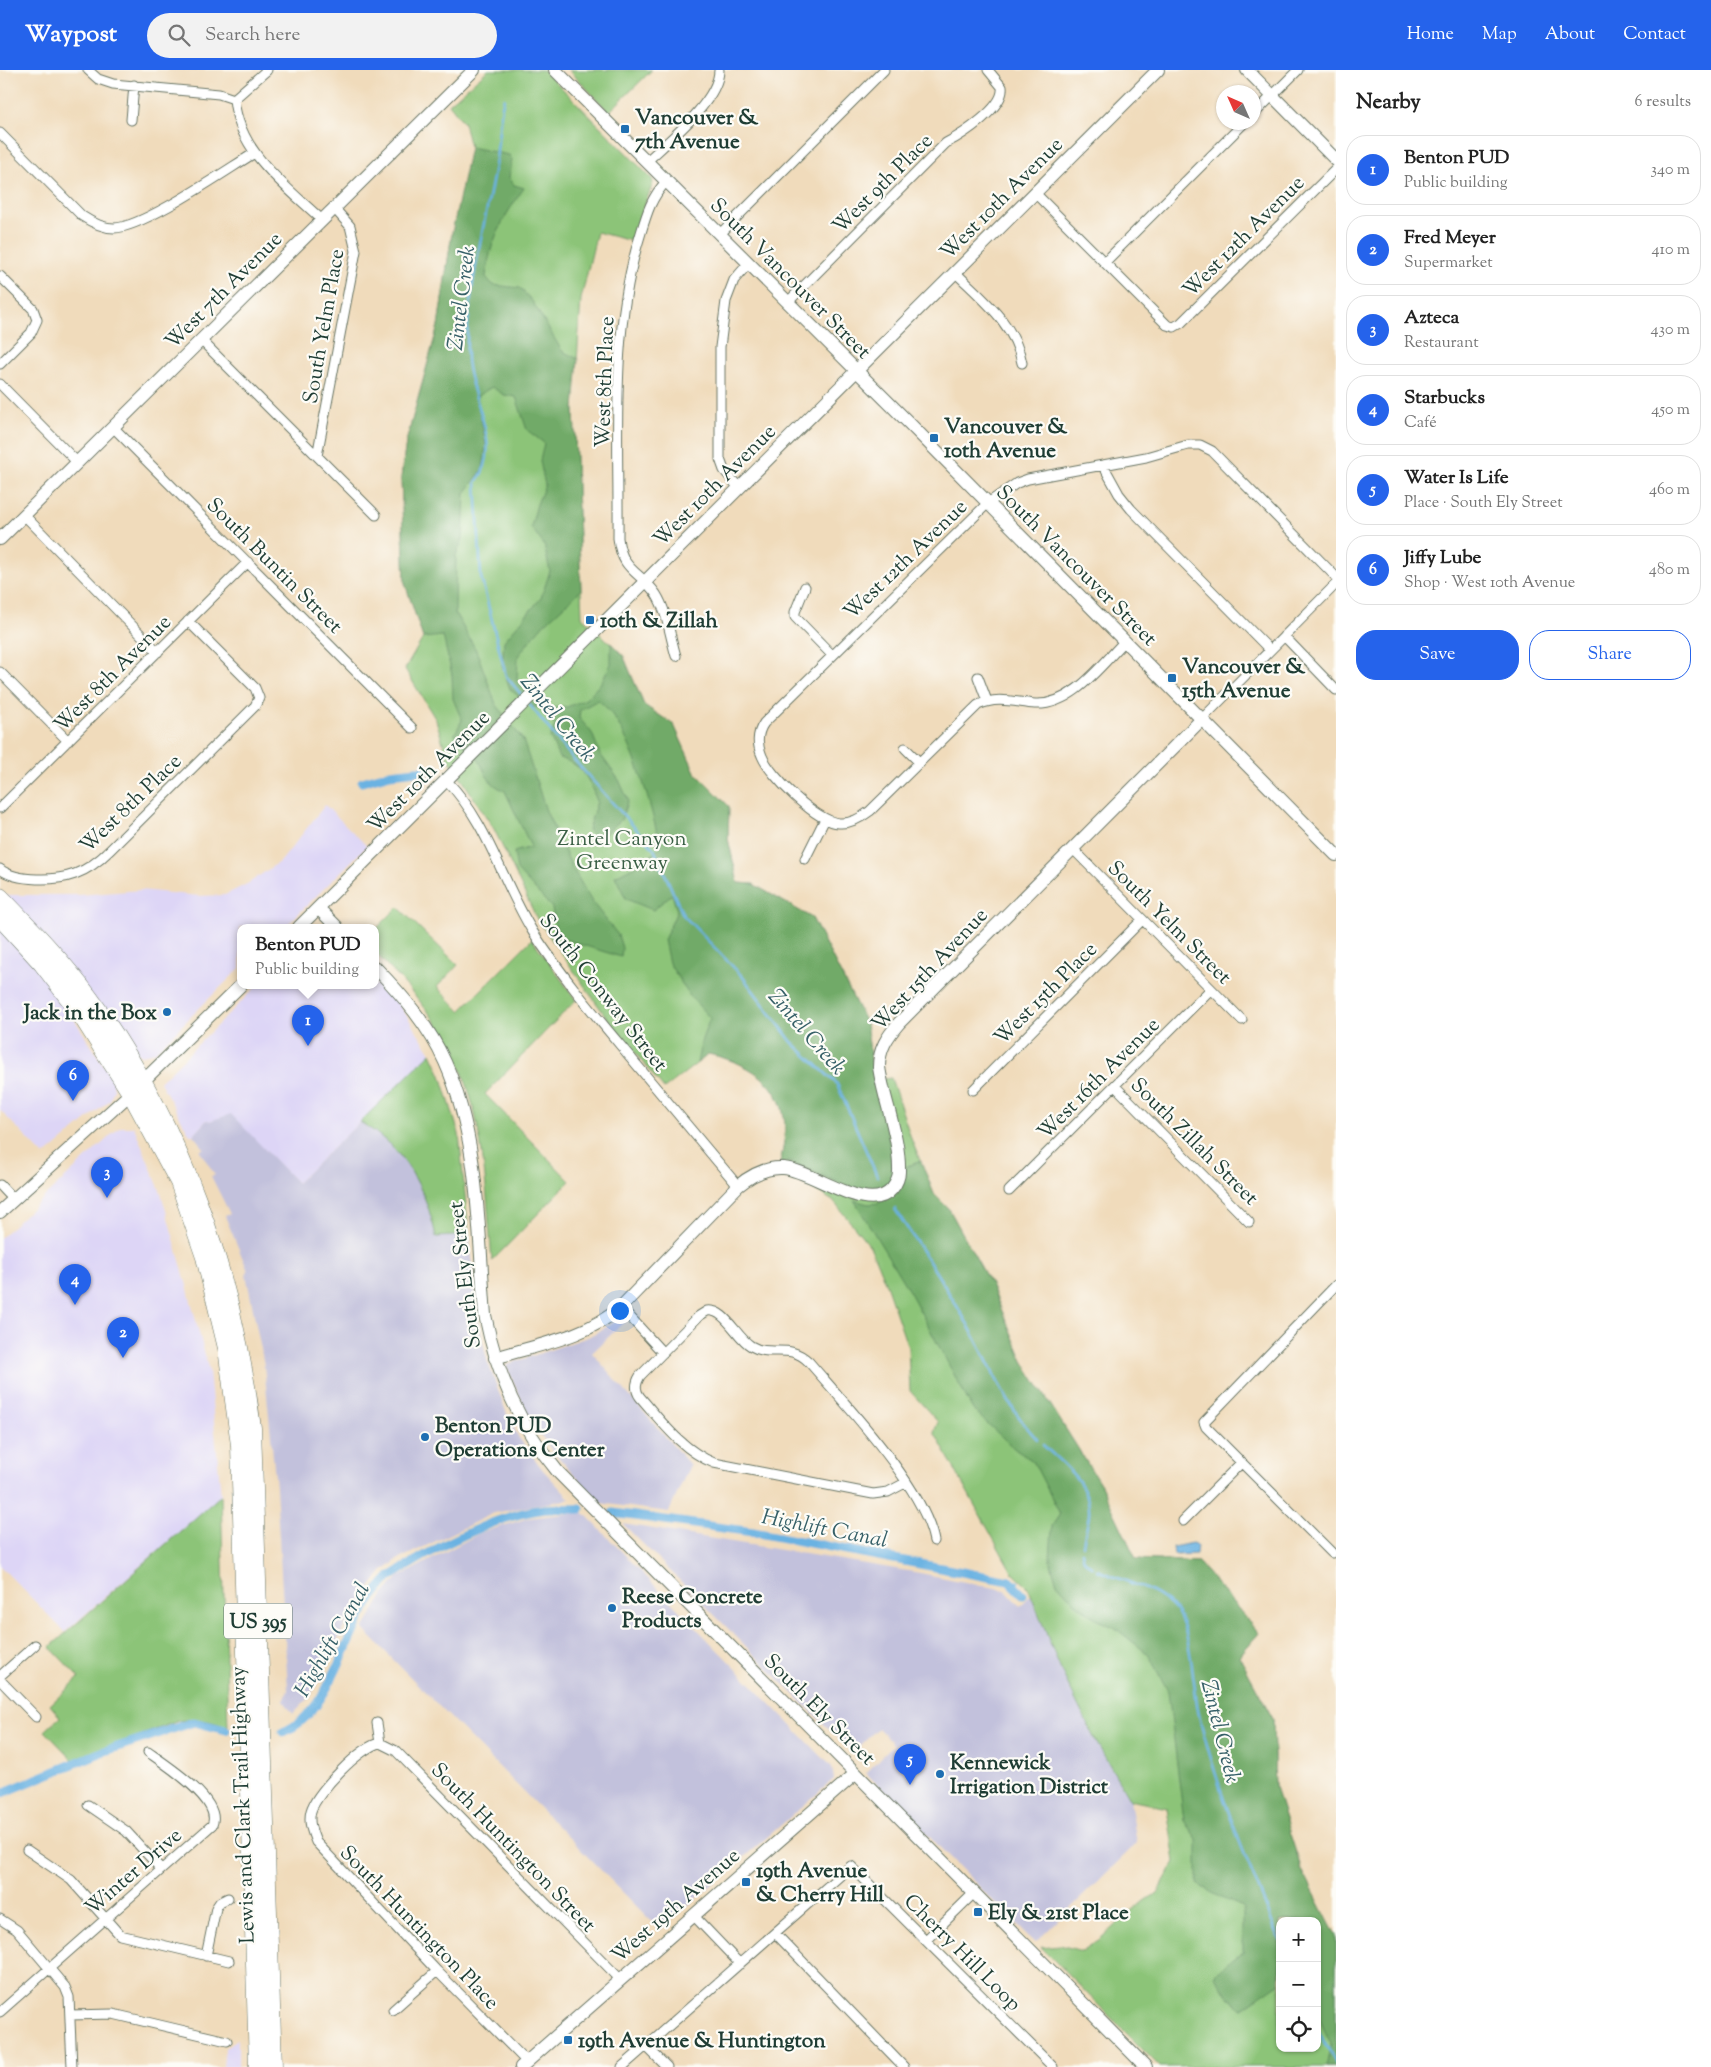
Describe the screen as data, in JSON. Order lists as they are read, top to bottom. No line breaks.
{"streets":{"highway":["US 395","Lewis and Clark Trail Highway"],"street":["West 9th Place","West 10th Avenue","West 12th Avenue","South Vancouver Street","West 7th Avenue","South Yelm Place","West 8th Place","South Buntin Street","West 8th Avenue","South Yelm Street","West 15th Avenue","South Conway Street","West 15th Place","West 16th Avenue","South Zillah Street","South Ely Street","South Huntington Street","Winter Drive","West 19th Avenue","South Huntington Place","Cherry Hill Loop"]},"crossings":[["West 9th Place","South Vancouver Street"],["West 10th Avenue","South Vancouver Street"],["West 10th Avenue","West 8th Place"],["West 10th Avenue","South Conway Street"],["West 12th Avenue","South Vancouver Street"],["South Vancouver Street","West 8th Place"],["South Vancouver Street","West 15th Avenue"],["West 7th Avenue","South Yelm Place"],["West 7th Avenue","South Buntin Street"],["West 8th Place","West 8th Avenue"],["South Buntin Street","West 8th Avenue"],["South Yelm Street","West 15th Avenue"],["South Yelm Street","West 15th Place"],["South Yelm Street","West 16th Avenue"],["West 15th Avenue","South Conway Street"],["West 15th Avenue","South Ely Street"],["West 16th Avenue","South Zillah Street"],["South Ely Street","West 19th Avenue"],["US 395","Lewis and Clark Trail Highway"],["South Huntington Street","West 19th Avenue"],["South Huntington Street","South Huntington Place"],["West 19th Avenue","South Huntington Place"]],"water":["Zintel Creek","Highlift Canal"],"parks":["Zintel Canyon Greenway"],"places":{"transit":["Vancouver & 7th Avenue","Vancouver & 10th Avenue","10th & Zillah","Vancouver & 15th Avenue","19th Avenue & Cherry Hill","Ely & 21st Place","19th Avenue & Huntington"],"other":["Jack in the Box","Benton PUD Operations Center","Reese Concrete Products","Kennewick Irrigation District"]},"north":"top left","page":{"header":"Waypost","search":"Search here","nav":["Home","Map","About","Contact"],"heading":["Nearby","6 results"],"list":[{"mark":"1","name":"Benton PUD","note":"Public building","value":"340 m"},{"mark":"2","name":"Fred Meyer","note":"Supermarket","value":"410 m"},{"mark":"3","name":"Azteca","note":"Restaurant","value":"430 m"},{"mark":"4","name":"Starbucks","note":"Café","value":"450 m"},{"mark":"5","name":"Water Is Life","note":"Place · South Ely Street","value":"460 m"},{"mark":"6","name":"Jiffy Lube","note":"Shop · West 10th Avenue","value":"480 m"}],"buttons":["Save","Share"],"popup":["Benton PUD","Public building"],"pins":["1","6","3","4","2","5"],"map_buttons":["+","−"]}}
